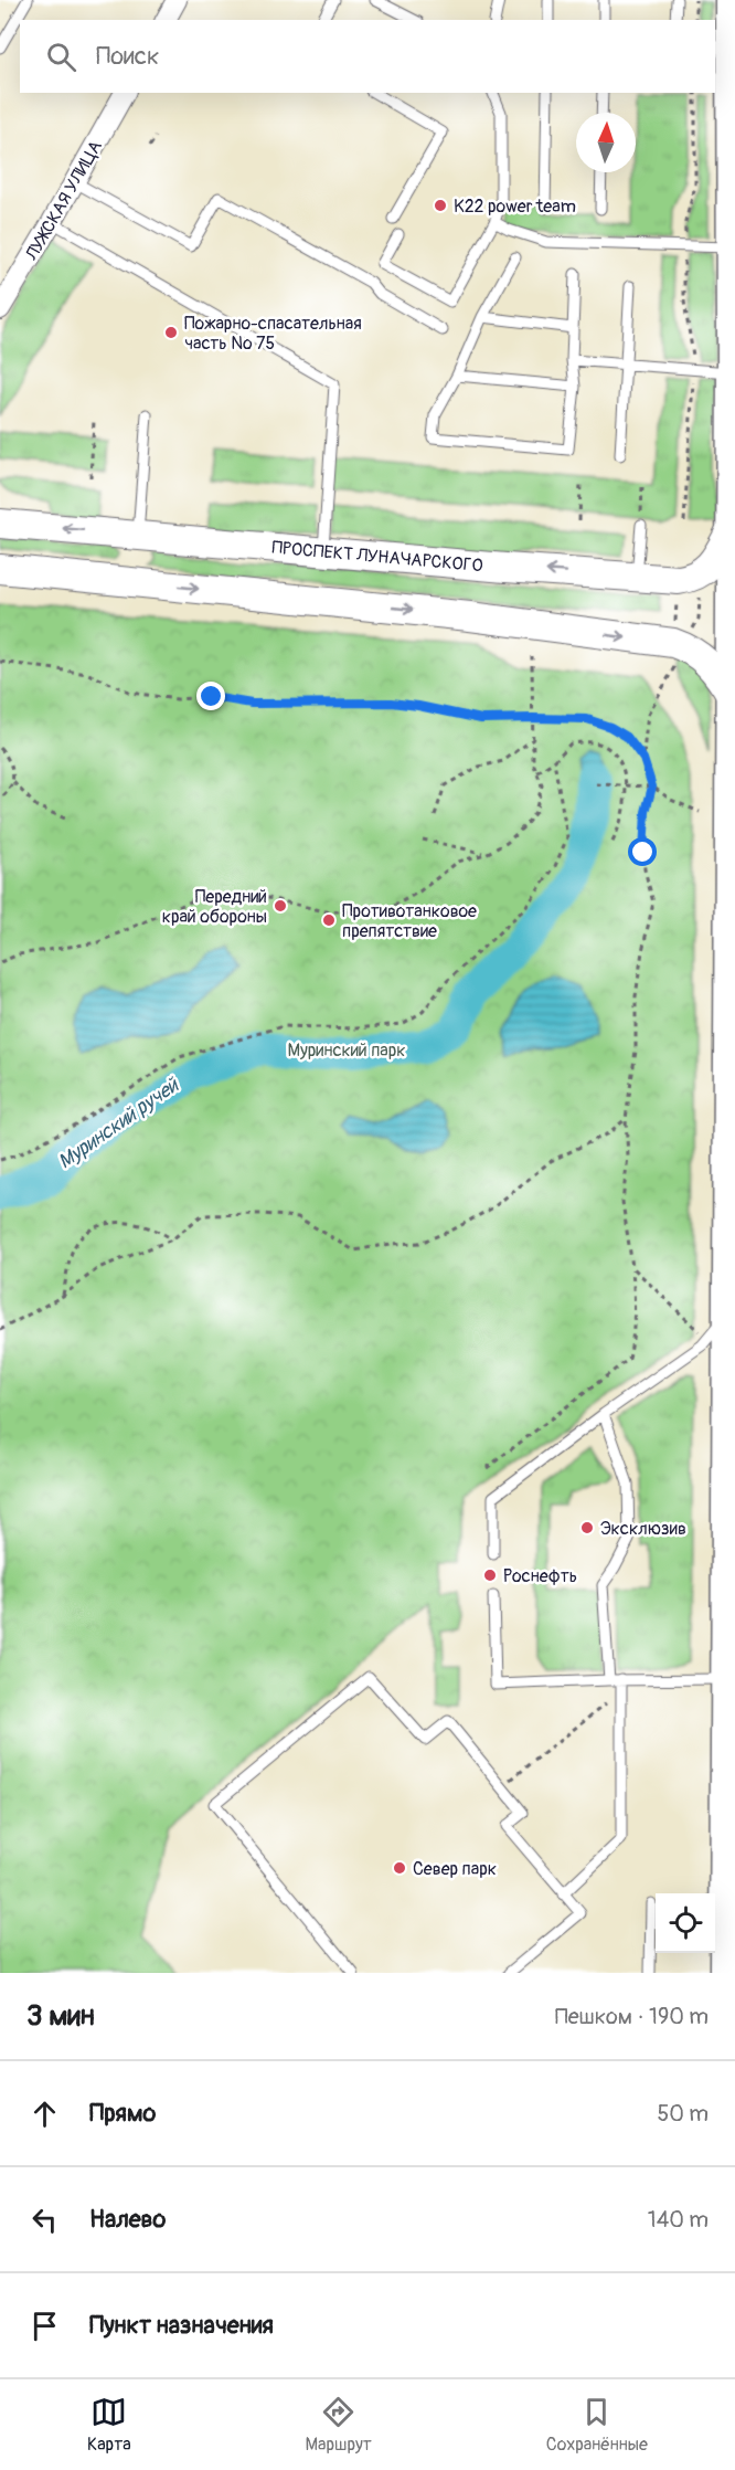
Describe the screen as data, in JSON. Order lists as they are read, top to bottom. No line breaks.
{"streets":{"main road":["ПРОСПЕКТ ЛУНАЧАРСКОГО"],"street":["ЛУЖСКАЯ УЛИЦА"]},"water":["Муринский ручей"],"parks":["Муринский парк"],"places":["K22 power team","Пожарно-спасательная часть № 75","Передний край обороны","Противотанковое препятствие","Эксклюзив","Роснефть","Север парк"],"north":"top","page":{"search":"Поиск","heading":["3 мин","Пешком · 190 m"],"list":[["Прямо","50 m"],["Налево","140 m"],"Пункт назначения"],"nav":["Карта","Маршрут","Сохранённые"]}}
